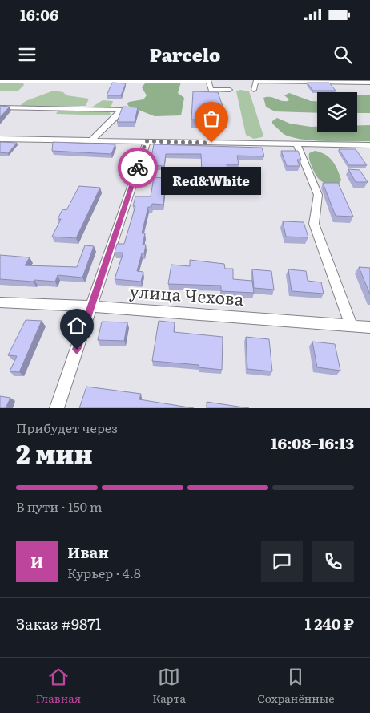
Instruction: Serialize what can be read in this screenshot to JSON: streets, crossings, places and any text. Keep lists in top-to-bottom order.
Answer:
{
  "streets": {
    "street": ["улица Чехова"]
  },
  "places": ["Red&White"],
  "page": {
    "status": "16:06",
    "header": "Parcelo",
    "bubble": "Red&White",
    "heading": ["2 мин", "Прибудет через", "16:08–16:13"],
    "panel": [
      "Иван",
      "Курьер · 4.8",
      "Заказ #9871",
      "1 240 ₽"
    ],
    "bar": "В пути · 150 m",
    "round": "И",
    "tabs": ["Главная", "Карта", "Сохранённые"]
  }
}
